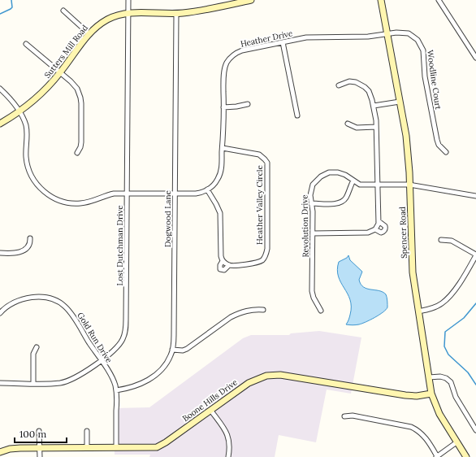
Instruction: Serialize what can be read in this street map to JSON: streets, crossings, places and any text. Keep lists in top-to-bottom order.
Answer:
{
  "streets": {
    "street": [
      "Heather Drive",
      "Sutters Mill Road",
      "Woodline Court",
      "Heather Valley Circle",
      "Dogwood Lane",
      "Revolution Drive",
      "Spencer Road",
      "Lost Dutchman Drive",
      "Gold Run Drive",
      "Boone Hills Drive"
    ]
  },
  "crossings": [
    ["Heather Drive", "Woodline Court"],
    ["Heather Drive", "Heather Valley Circle"],
    ["Heather Drive", "Spencer Road"],
    ["Sutters Mill Road", "Dogwood Lane"],
    ["Sutters Mill Road", "Lost Dutchman Drive"],
    ["Woodline Court", "Spencer Road"],
    ["Dogwood Lane", "Gold Run Drive"],
    ["Revolution Drive", "Spencer Road"],
    ["Spencer Road", "Boone Hills Drive"],
    ["Lost Dutchman Drive", "Gold Run Drive"],
    ["Gold Run Drive", "Boone Hills Drive"]
  ],
  "scale_bar": "100 m"
}
